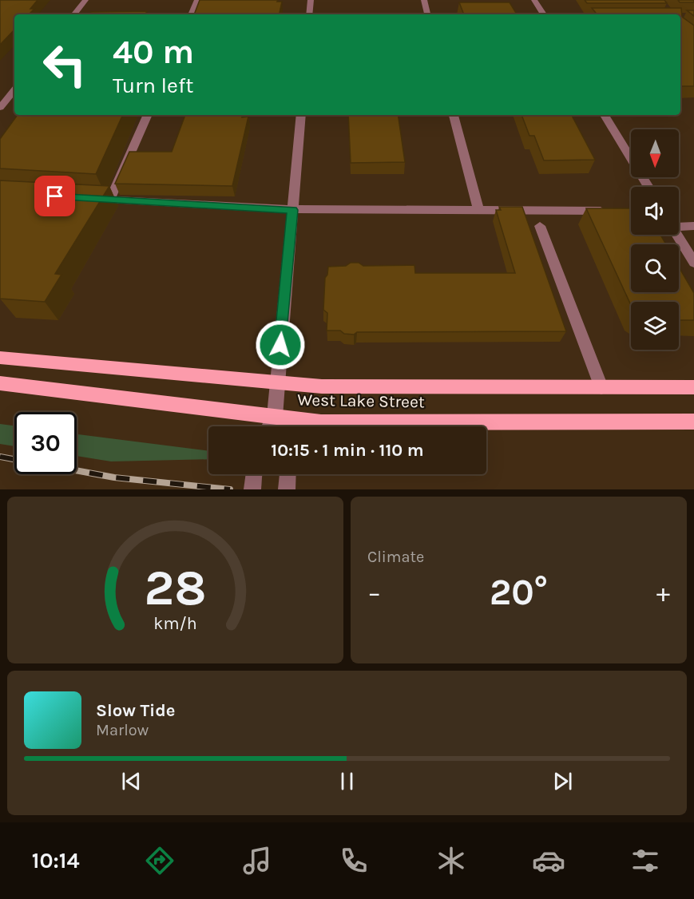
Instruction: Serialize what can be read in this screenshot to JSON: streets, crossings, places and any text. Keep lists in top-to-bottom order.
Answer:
{
  "streets": {
    "main road": ["West Lake Street"]
  },
  "north": "bottom",
  "page": {
    "turn": ["40 m", "Turn left"],
    "limit": "30",
    "trip": "10:15 · 1 min · 110 m",
    "tile": "Climate",
    "heat": ["−", "20°", "+"],
    "song": ["Slow Tide", "Marlow"],
    "tabs": "10:14",
    "gauge": ["28", "km/h"]
  }
}
